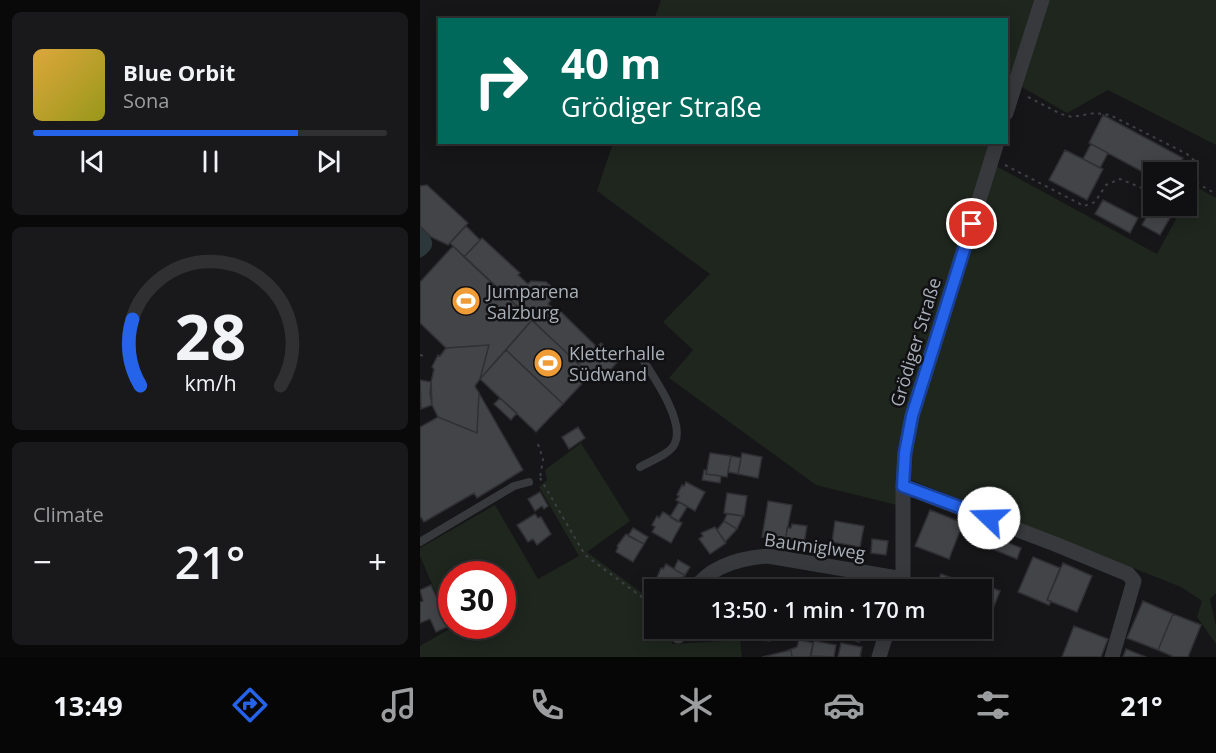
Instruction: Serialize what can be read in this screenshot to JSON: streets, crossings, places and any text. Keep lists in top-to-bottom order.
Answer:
{
  "streets": {
    "street": ["Grödiger Straße", "Baumiglweg"]
  },
  "places": {
    "sports": ["Jumparena Salzburg", "Kletterhalle Südwand"]
  },
  "page": {
    "turn": ["40 m", "Grödiger Straße"],
    "song": ["Blue Orbit", "Sona"],
    "tile": "Climate",
    "heat": ["−", "21°", "+"],
    "limit": "30",
    "trip": "13:50 · 1 min · 170 m",
    "tabs": ["13:49", "21°"],
    "gauge": ["28", "km/h"]
  }
}
